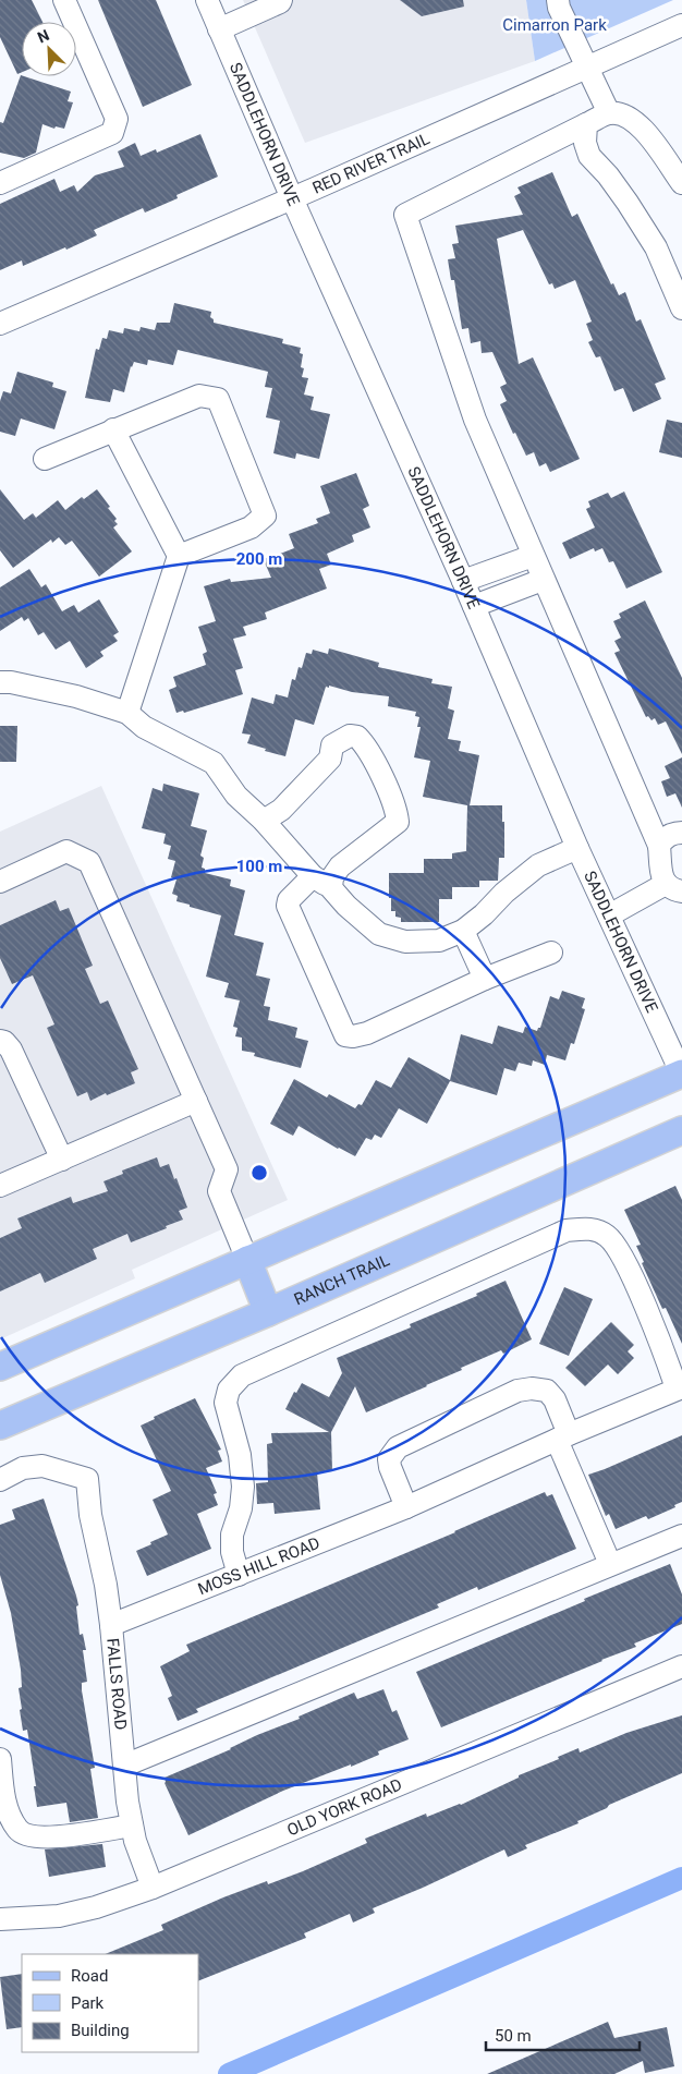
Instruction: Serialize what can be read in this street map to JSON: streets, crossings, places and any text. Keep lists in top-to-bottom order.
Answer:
{
  "streets": {
    "main road": ["RANCH TRAIL"],
    "street": [
      "SADDLEHORN DRIVE",
      "RED RIVER TRAIL",
      "MOSS HILL ROAD",
      "FALLS ROAD",
      "OLD YORK ROAD"
    ]
  },
  "crossings": [
    ["SADDLEHORN DRIVE", "RED RIVER TRAIL"],
    ["MOSS HILL ROAD", "FALLS ROAD"],
    ["FALLS ROAD", "OLD YORK ROAD"]
  ],
  "parks": ["Cimarron Park"],
  "legend": ["Road", "Park", "Building"],
  "scale_bar": "50 m",
  "north": "top left",
  "rings": ["200 m", "100 m"]
}
